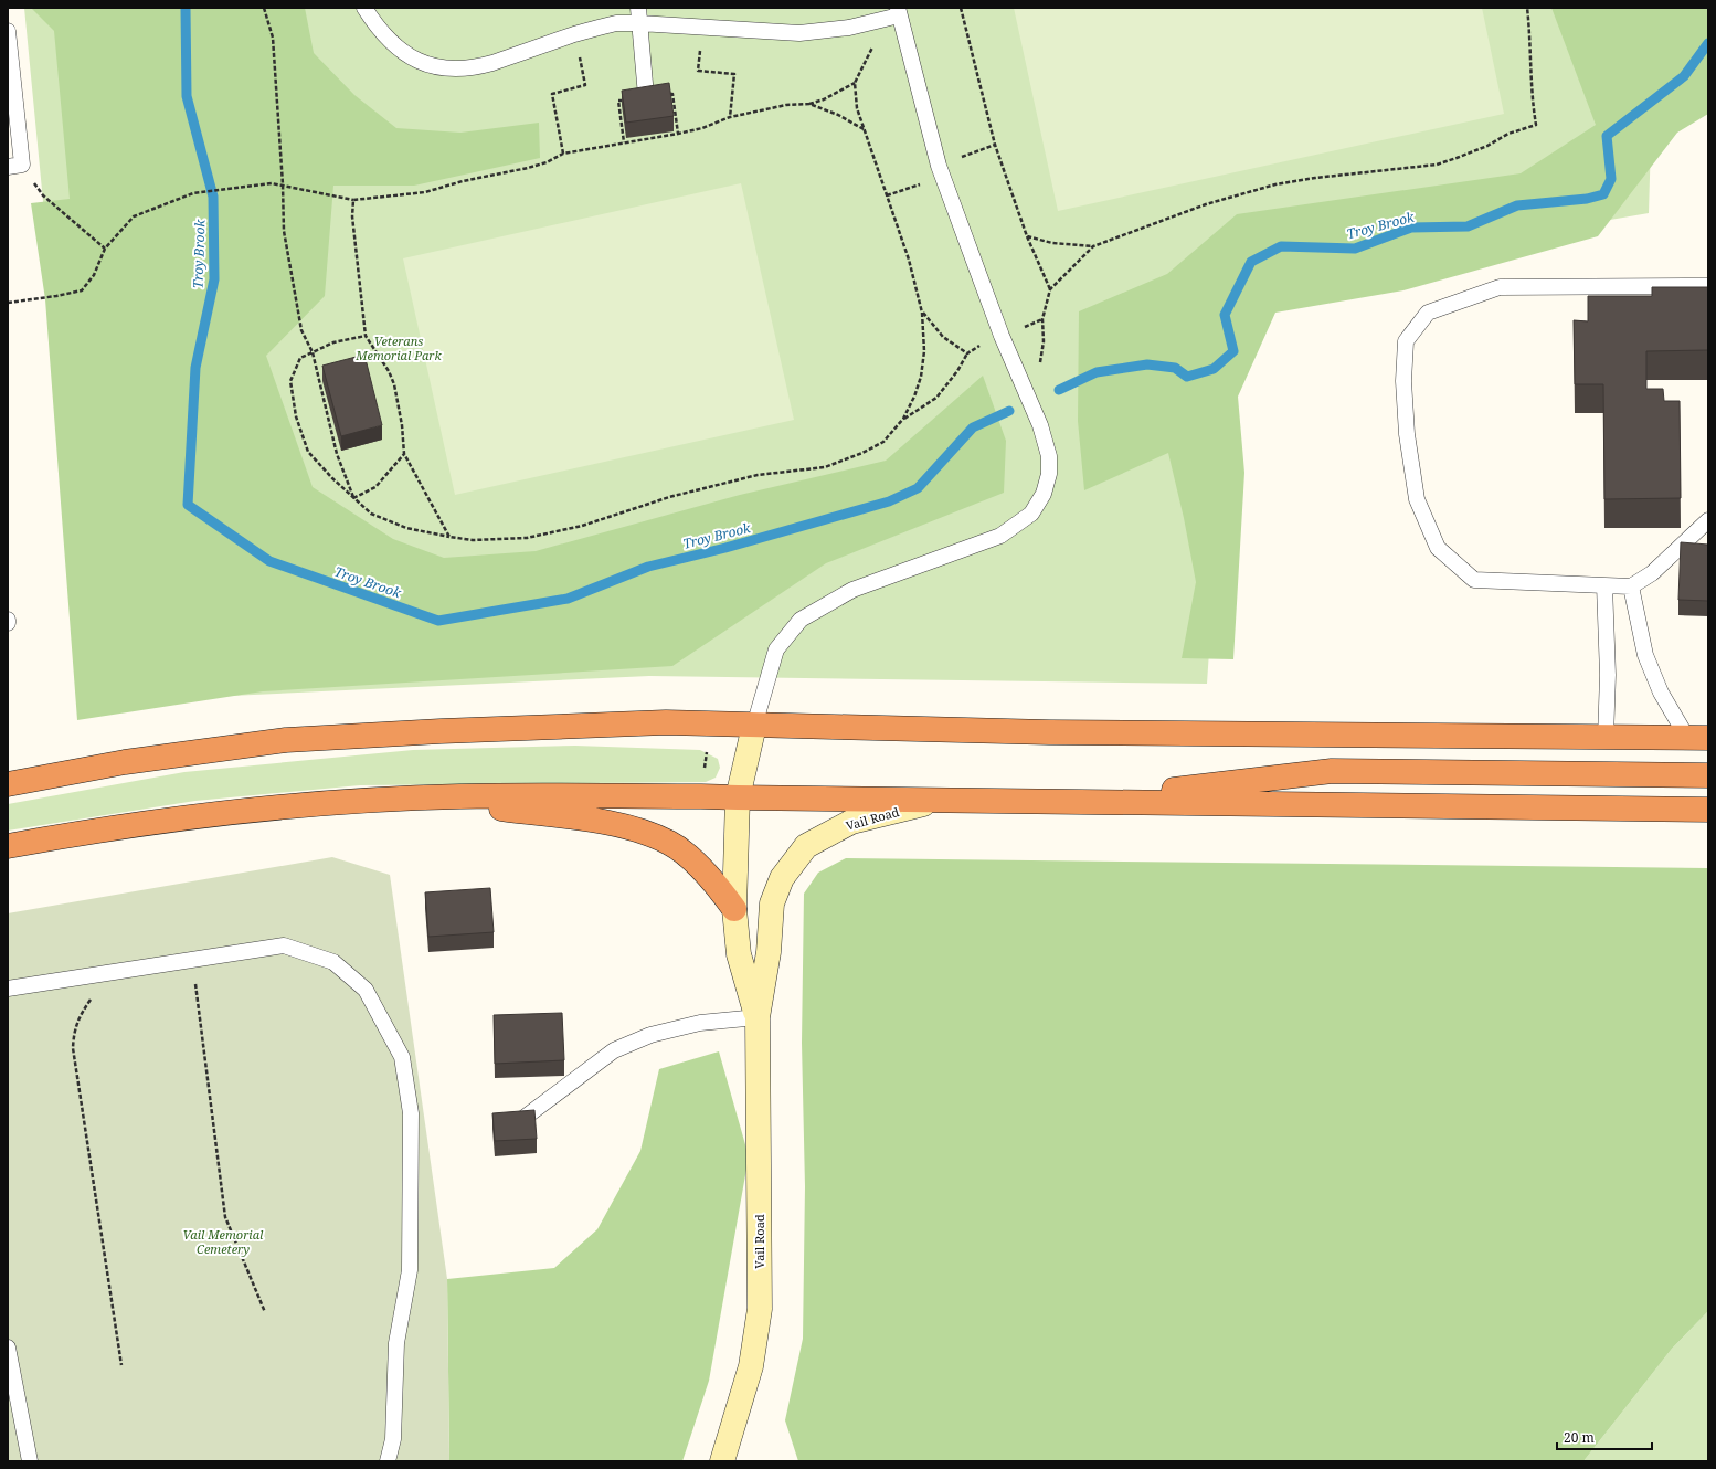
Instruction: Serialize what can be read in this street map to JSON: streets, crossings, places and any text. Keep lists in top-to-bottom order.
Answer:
{
  "streets": {
    "street": ["Vail Road"]
  },
  "water": ["Troy Brook"],
  "parks": ["Veterans Memorial Park", "Vail Memorial Cemetery"],
  "scale_bar": "20 m"
}
